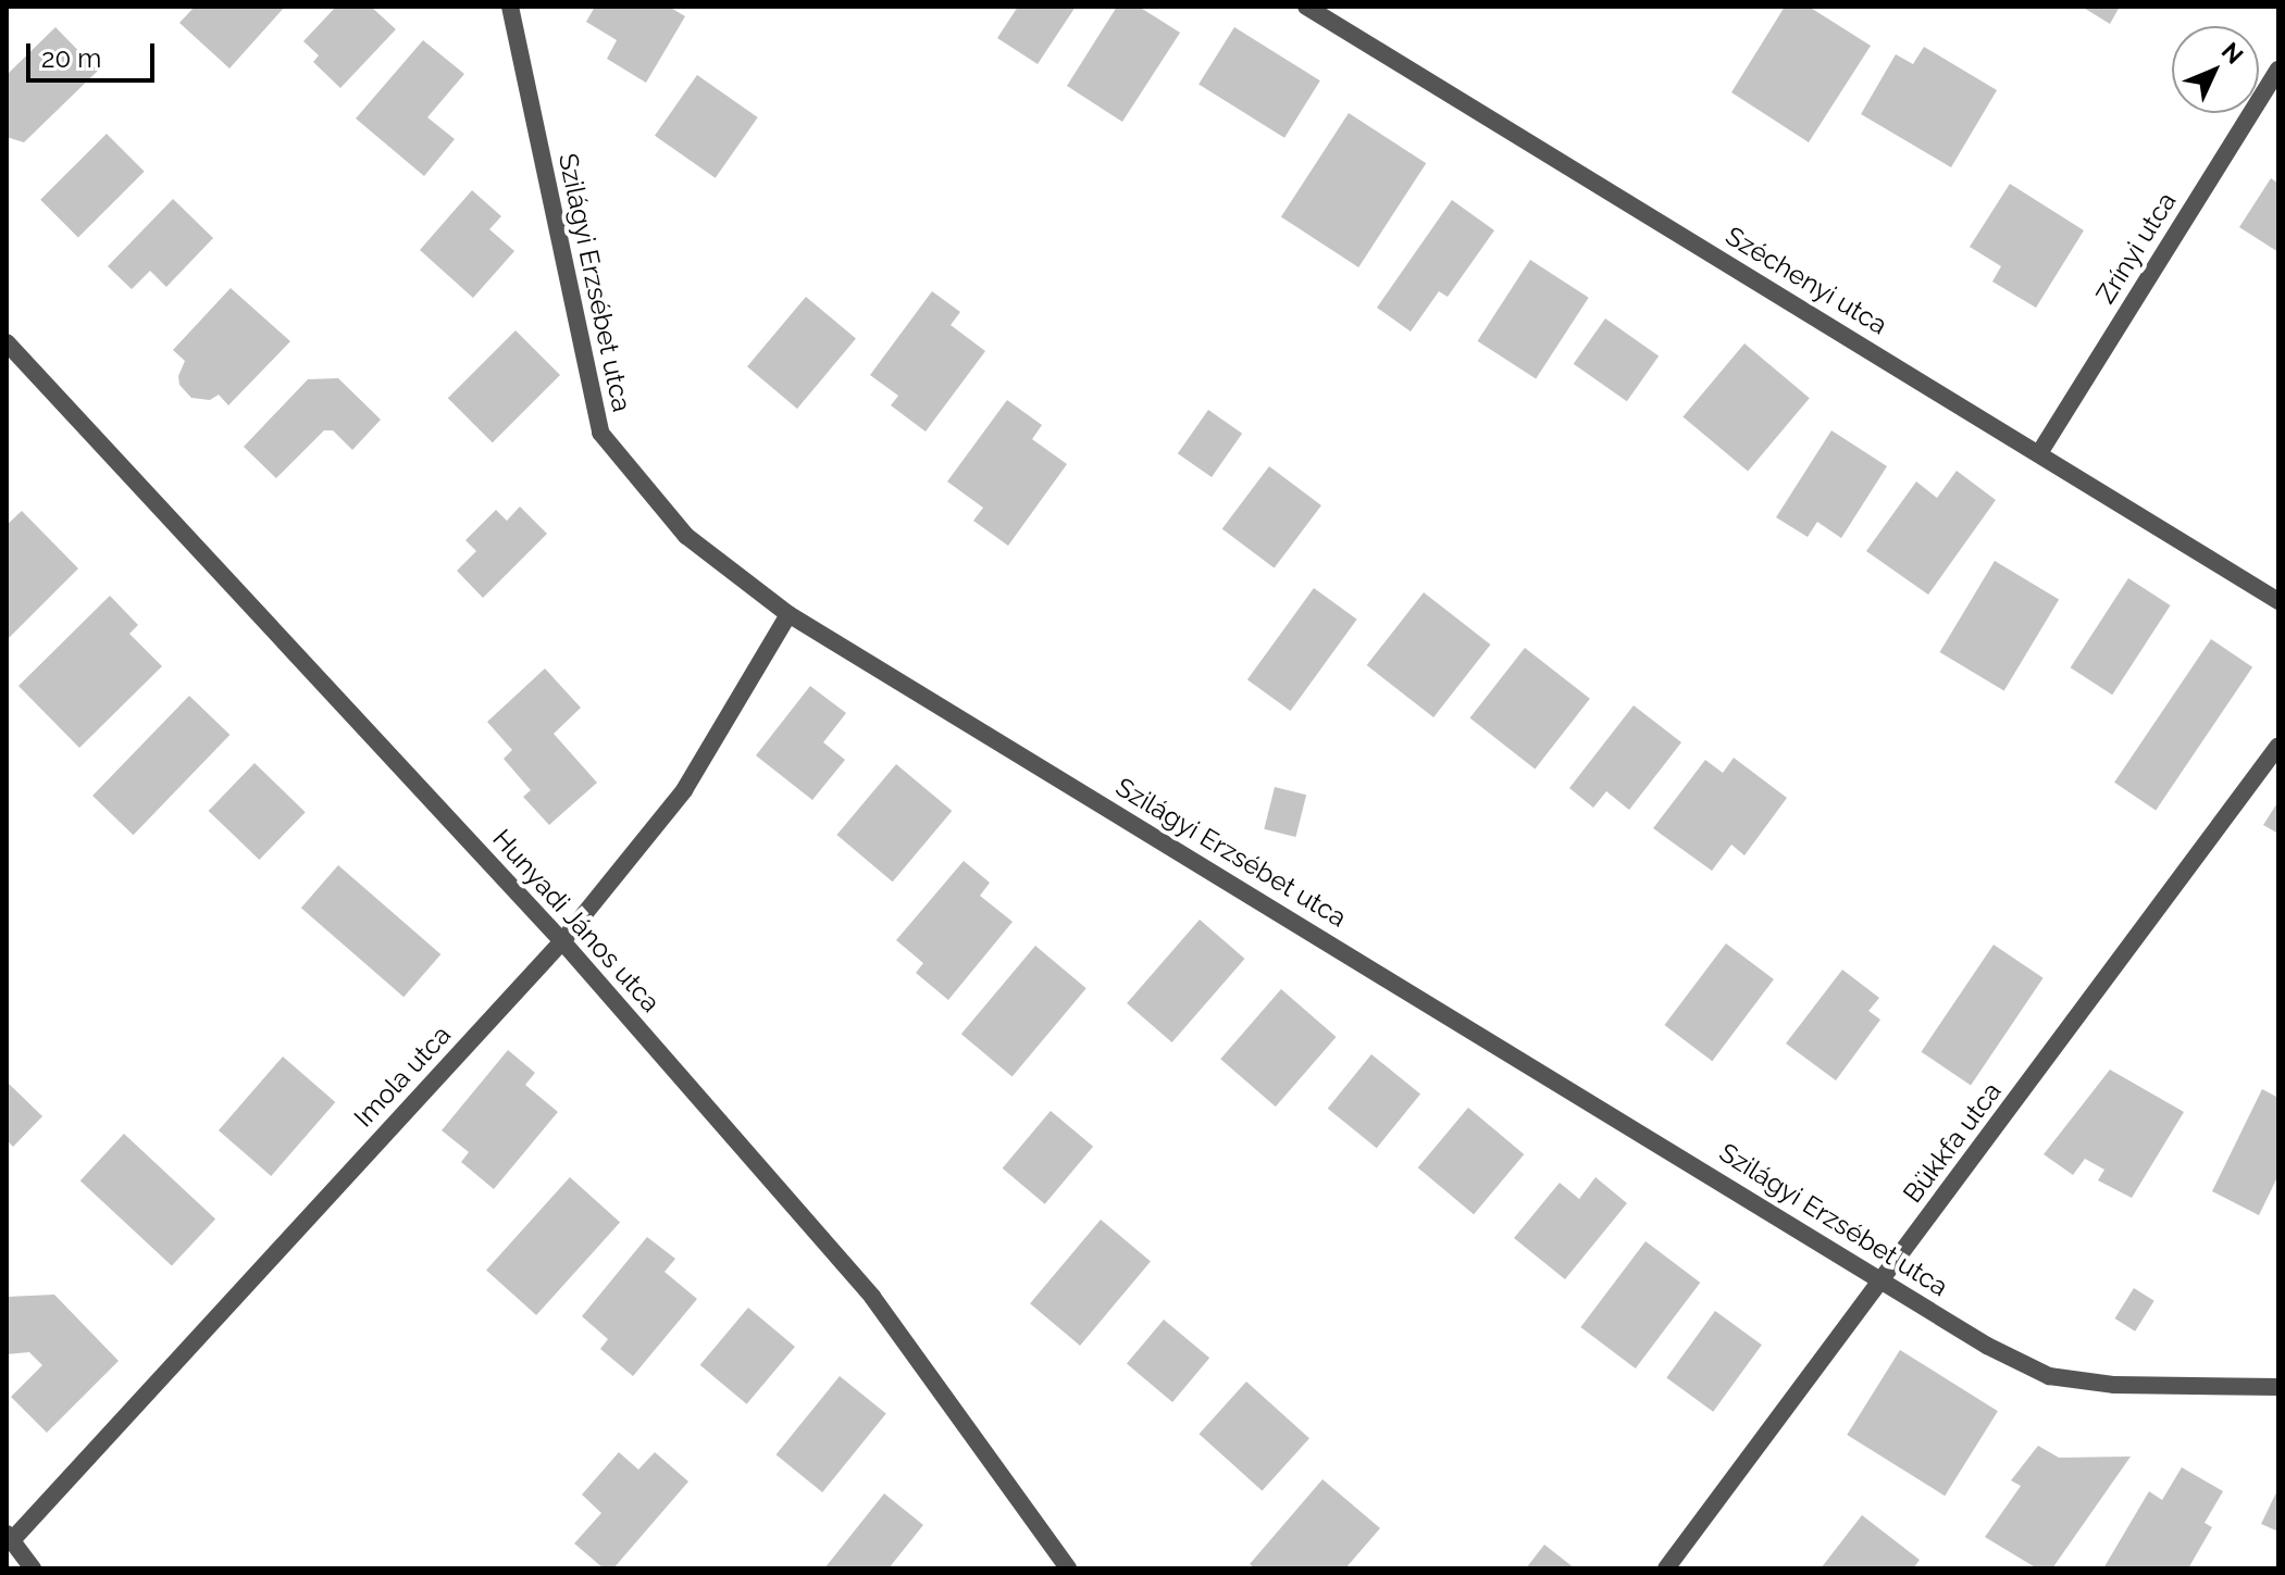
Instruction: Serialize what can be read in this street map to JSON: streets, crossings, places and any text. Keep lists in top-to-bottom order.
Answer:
{
  "streets": {
    "street": [
      "Zrínyi utca",
      "Széchenyi utca",
      "Szilágyi Erzsébet utca",
      "Hunyadi János utca",
      "Imola utca",
      "Bükkfa utca"
    ]
  },
  "crossings": [
    ["Zrínyi utca", "Széchenyi utca"],
    ["Szilágyi Erzsébet utca", "Imola utca"],
    ["Szilágyi Erzsébet utca", "Bükkfa utca"],
    ["Hunyadi János utca", "Imola utca"]
  ],
  "scale_bar": "20 m",
  "north": "top right"
}
